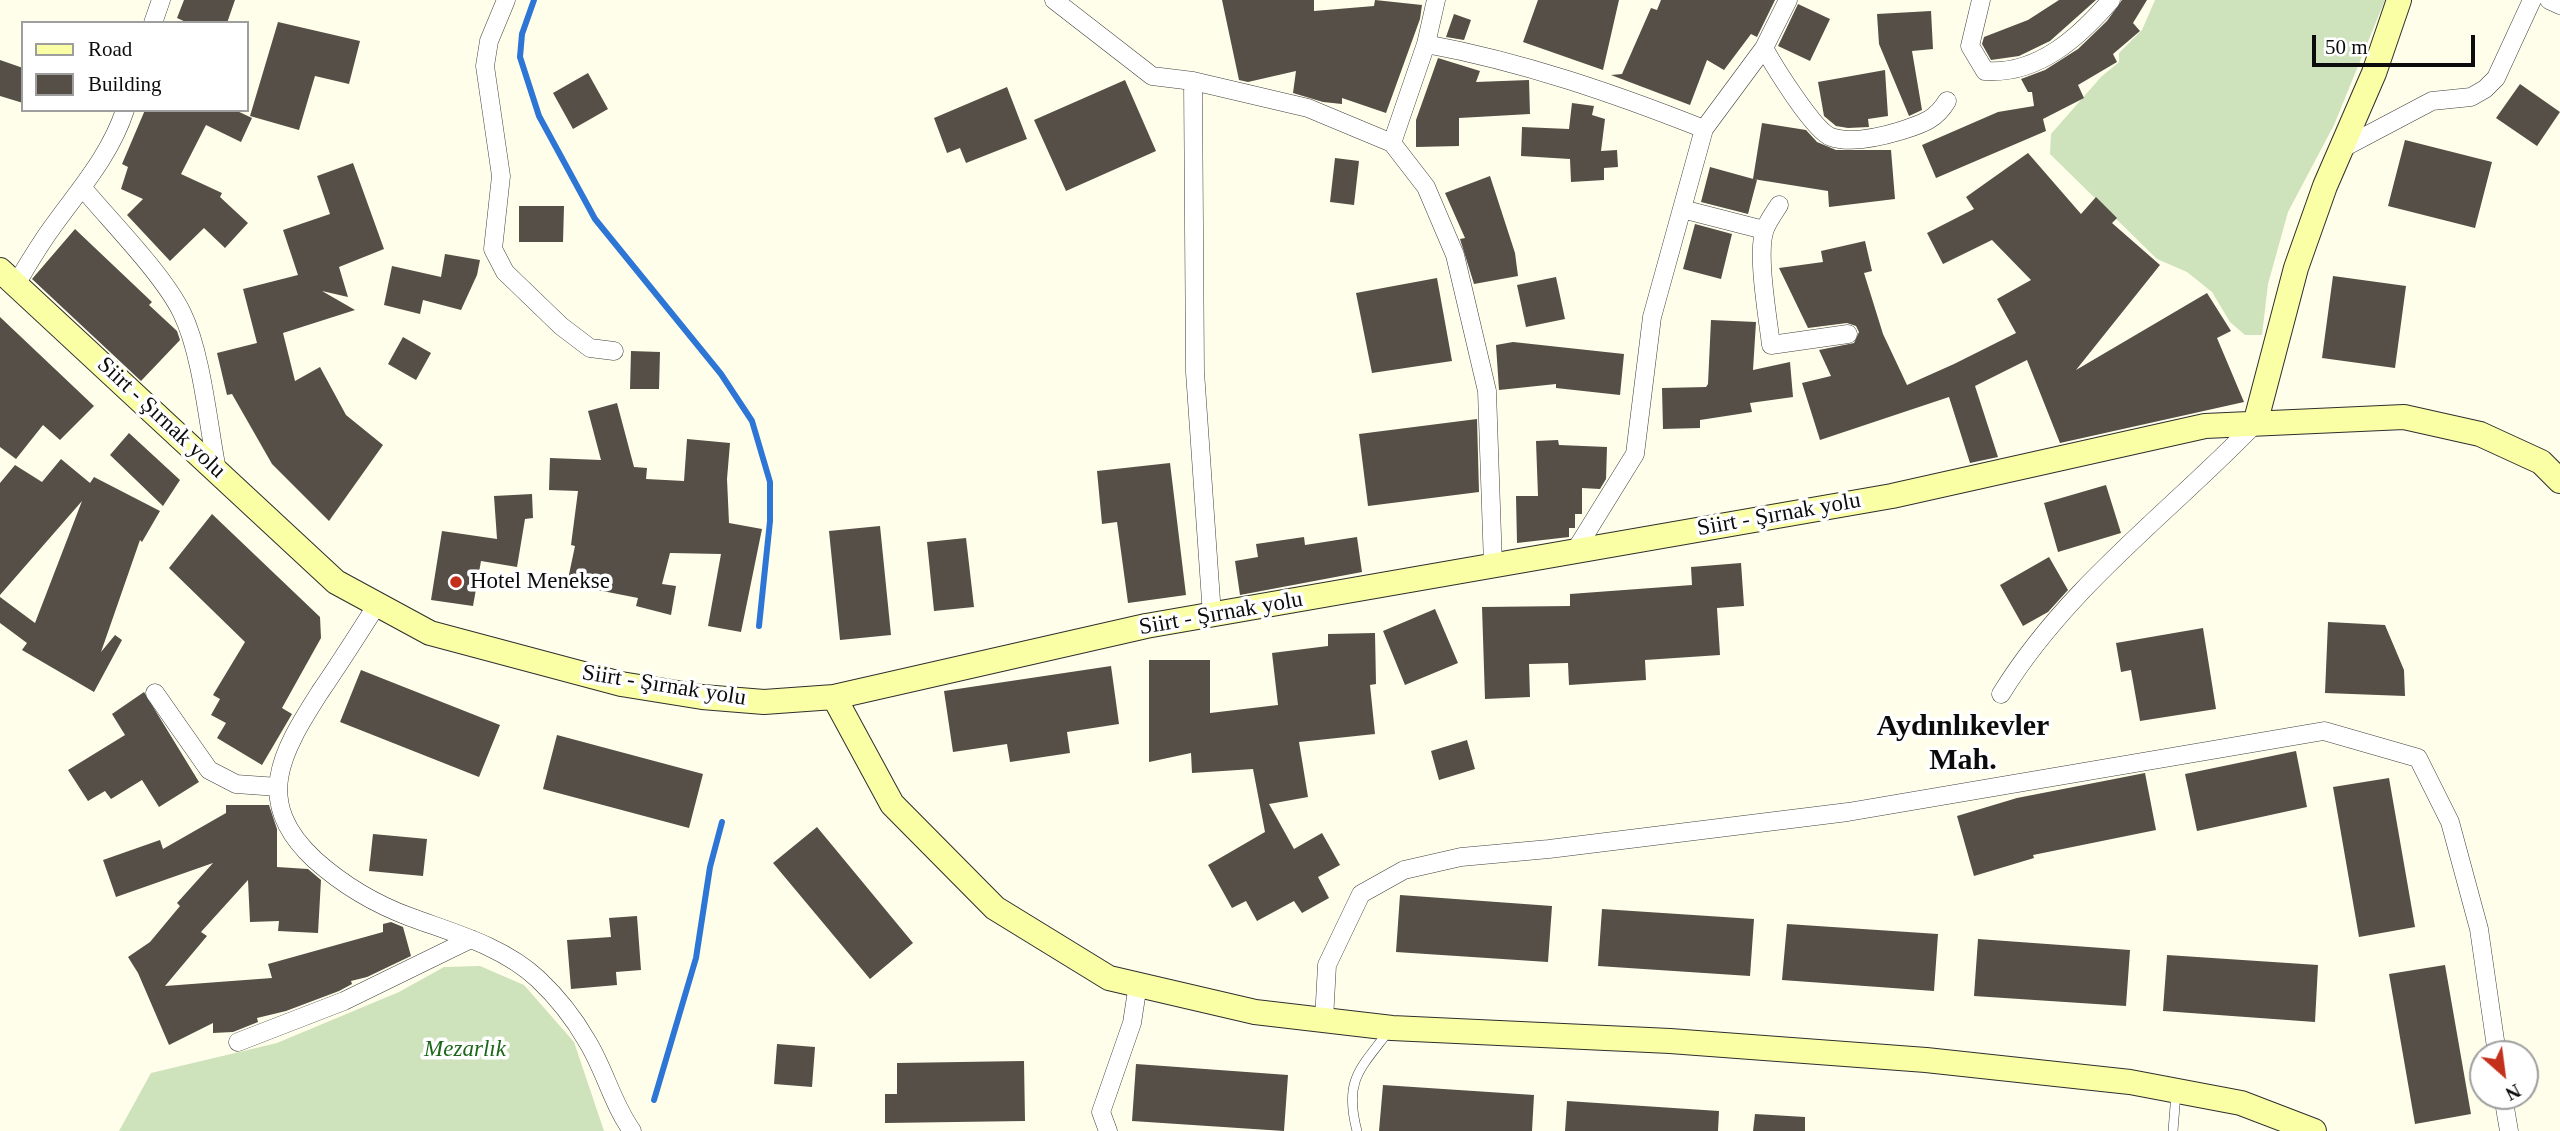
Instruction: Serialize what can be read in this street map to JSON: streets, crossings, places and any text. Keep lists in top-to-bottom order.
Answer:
{
  "streets": {
    "street": ["Siirt - Şırnak yolu"]
  },
  "districts": ["Aydınlıkevler Mah."],
  "parks": ["Mezarlık"],
  "places": ["Hotel Menekse"],
  "legend": ["Road", "Building"],
  "scale_bar": "50 m",
  "north": "bottom right"
}
